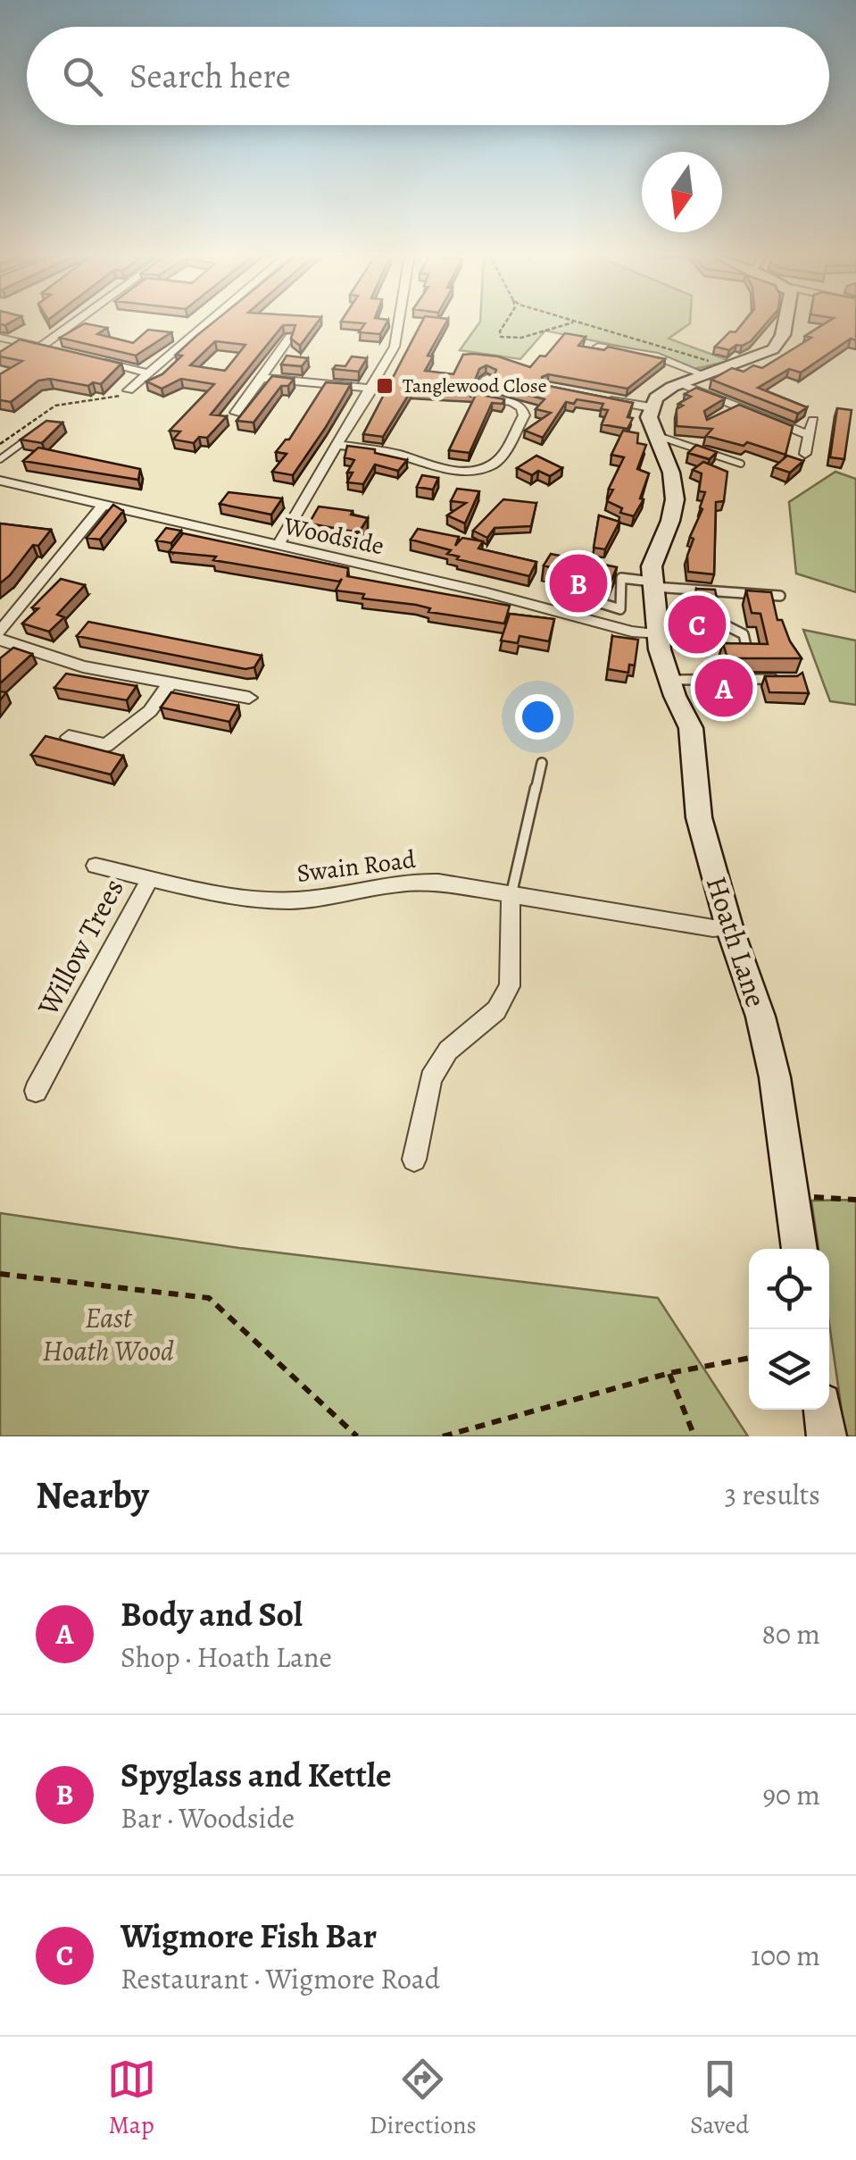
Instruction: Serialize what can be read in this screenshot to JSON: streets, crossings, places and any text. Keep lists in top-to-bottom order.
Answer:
{
  "streets": {
    "street": [
      "Woodside",
      "Swain Road",
      "Hoath Lane",
      "Willow Trees"
    ]
  },
  "crossings": [
    ["Woodside", "Hoath Lane"],
    ["Swain Road", "Hoath Lane"],
    ["Swain Road", "Willow Trees"]
  ],
  "parks": ["East Hoath Wood"],
  "places": {
    "transit": ["Tanglewood Close"]
  },
  "north": "bottom",
  "page": {
    "search": "Search here",
    "pins": ["B", "C", "A"],
    "heading": ["Nearby", "3 results"],
    "list": [
      {
        "mark": "A",
        "name": "Body and Sol",
        "note": "Shop · Hoath Lane",
        "value": "80 m"
      },
      {
        "mark": "B",
        "name": "Spyglass and Kettle",
        "note": "Bar · Woodside",
        "value": "90 m"
      },
      {
        "mark": "C",
        "name": "Wigmore Fish Bar",
        "note": "Restaurant · Wigmore Road",
        "value": "100 m"
      }
    ],
    "nav": ["Map", "Directions", "Saved"]
  }
}
